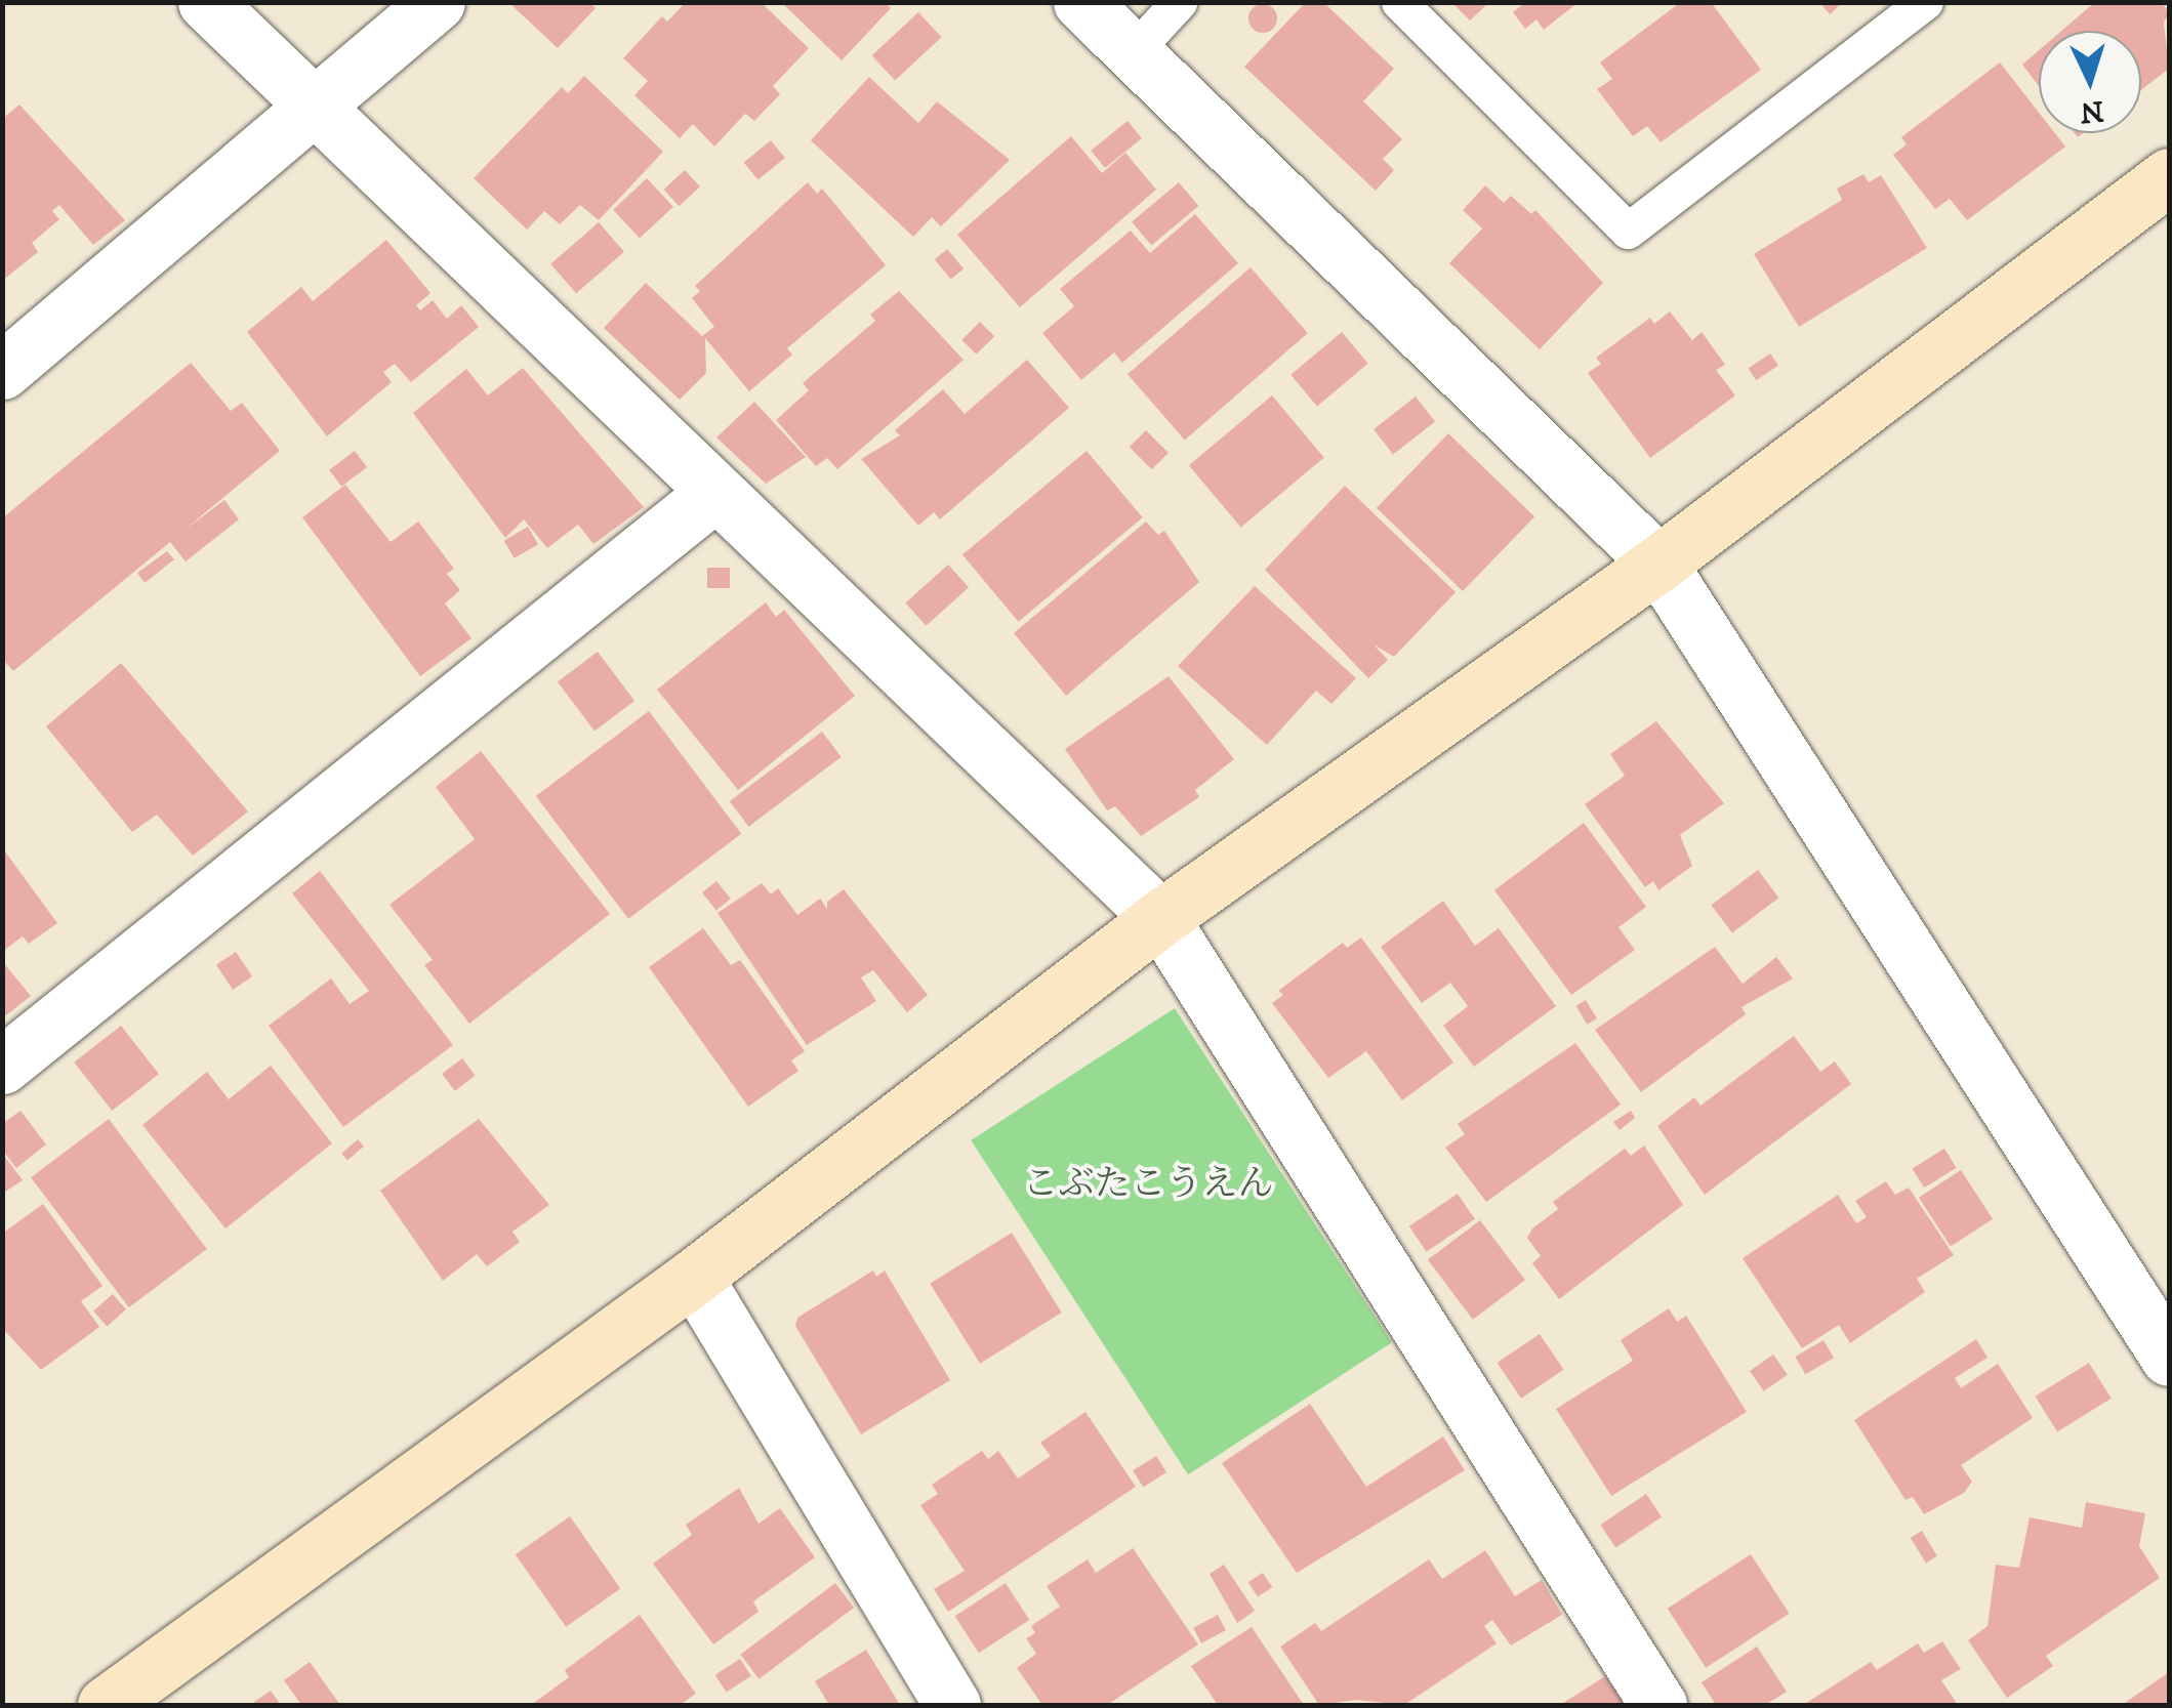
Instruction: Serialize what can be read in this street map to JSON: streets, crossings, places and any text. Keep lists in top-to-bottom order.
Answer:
{
  "parks": ["こぶたこうえん"],
  "north": "bottom"
}
